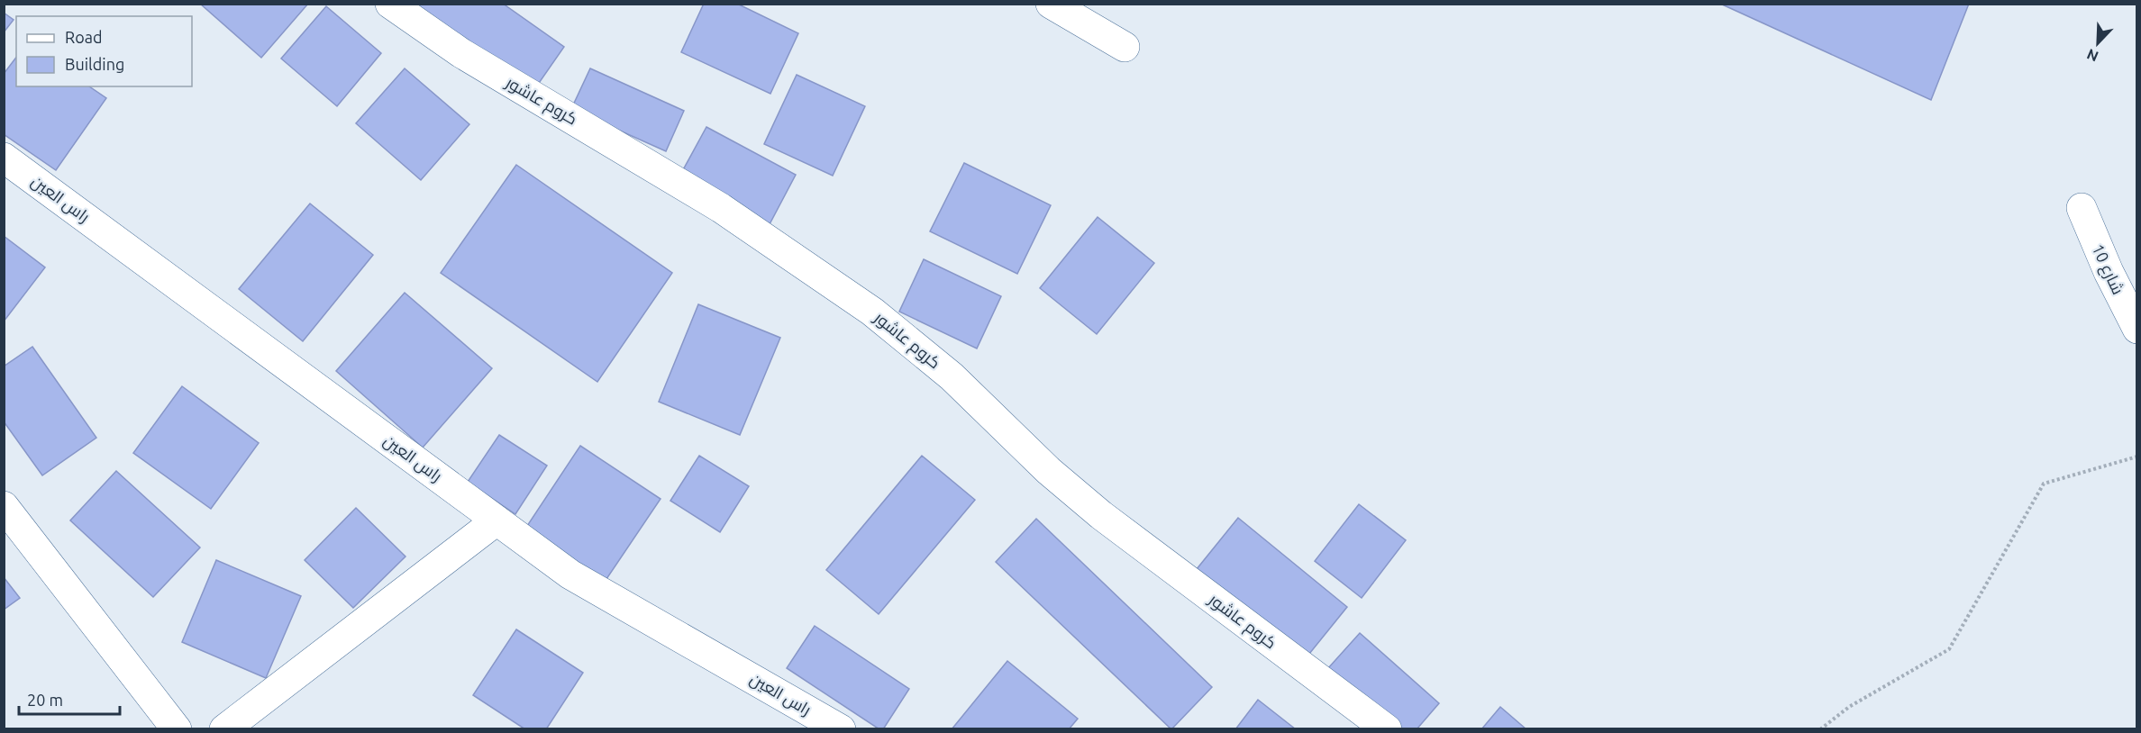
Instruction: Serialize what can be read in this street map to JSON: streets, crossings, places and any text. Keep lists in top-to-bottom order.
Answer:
{
  "streets": {
    "street": ["كروم عاشور", "راس العين", "شارع 10"]
  },
  "legend": ["Road", "Building"],
  "scale_bar": "20 m",
  "north": "bottom left"
}
